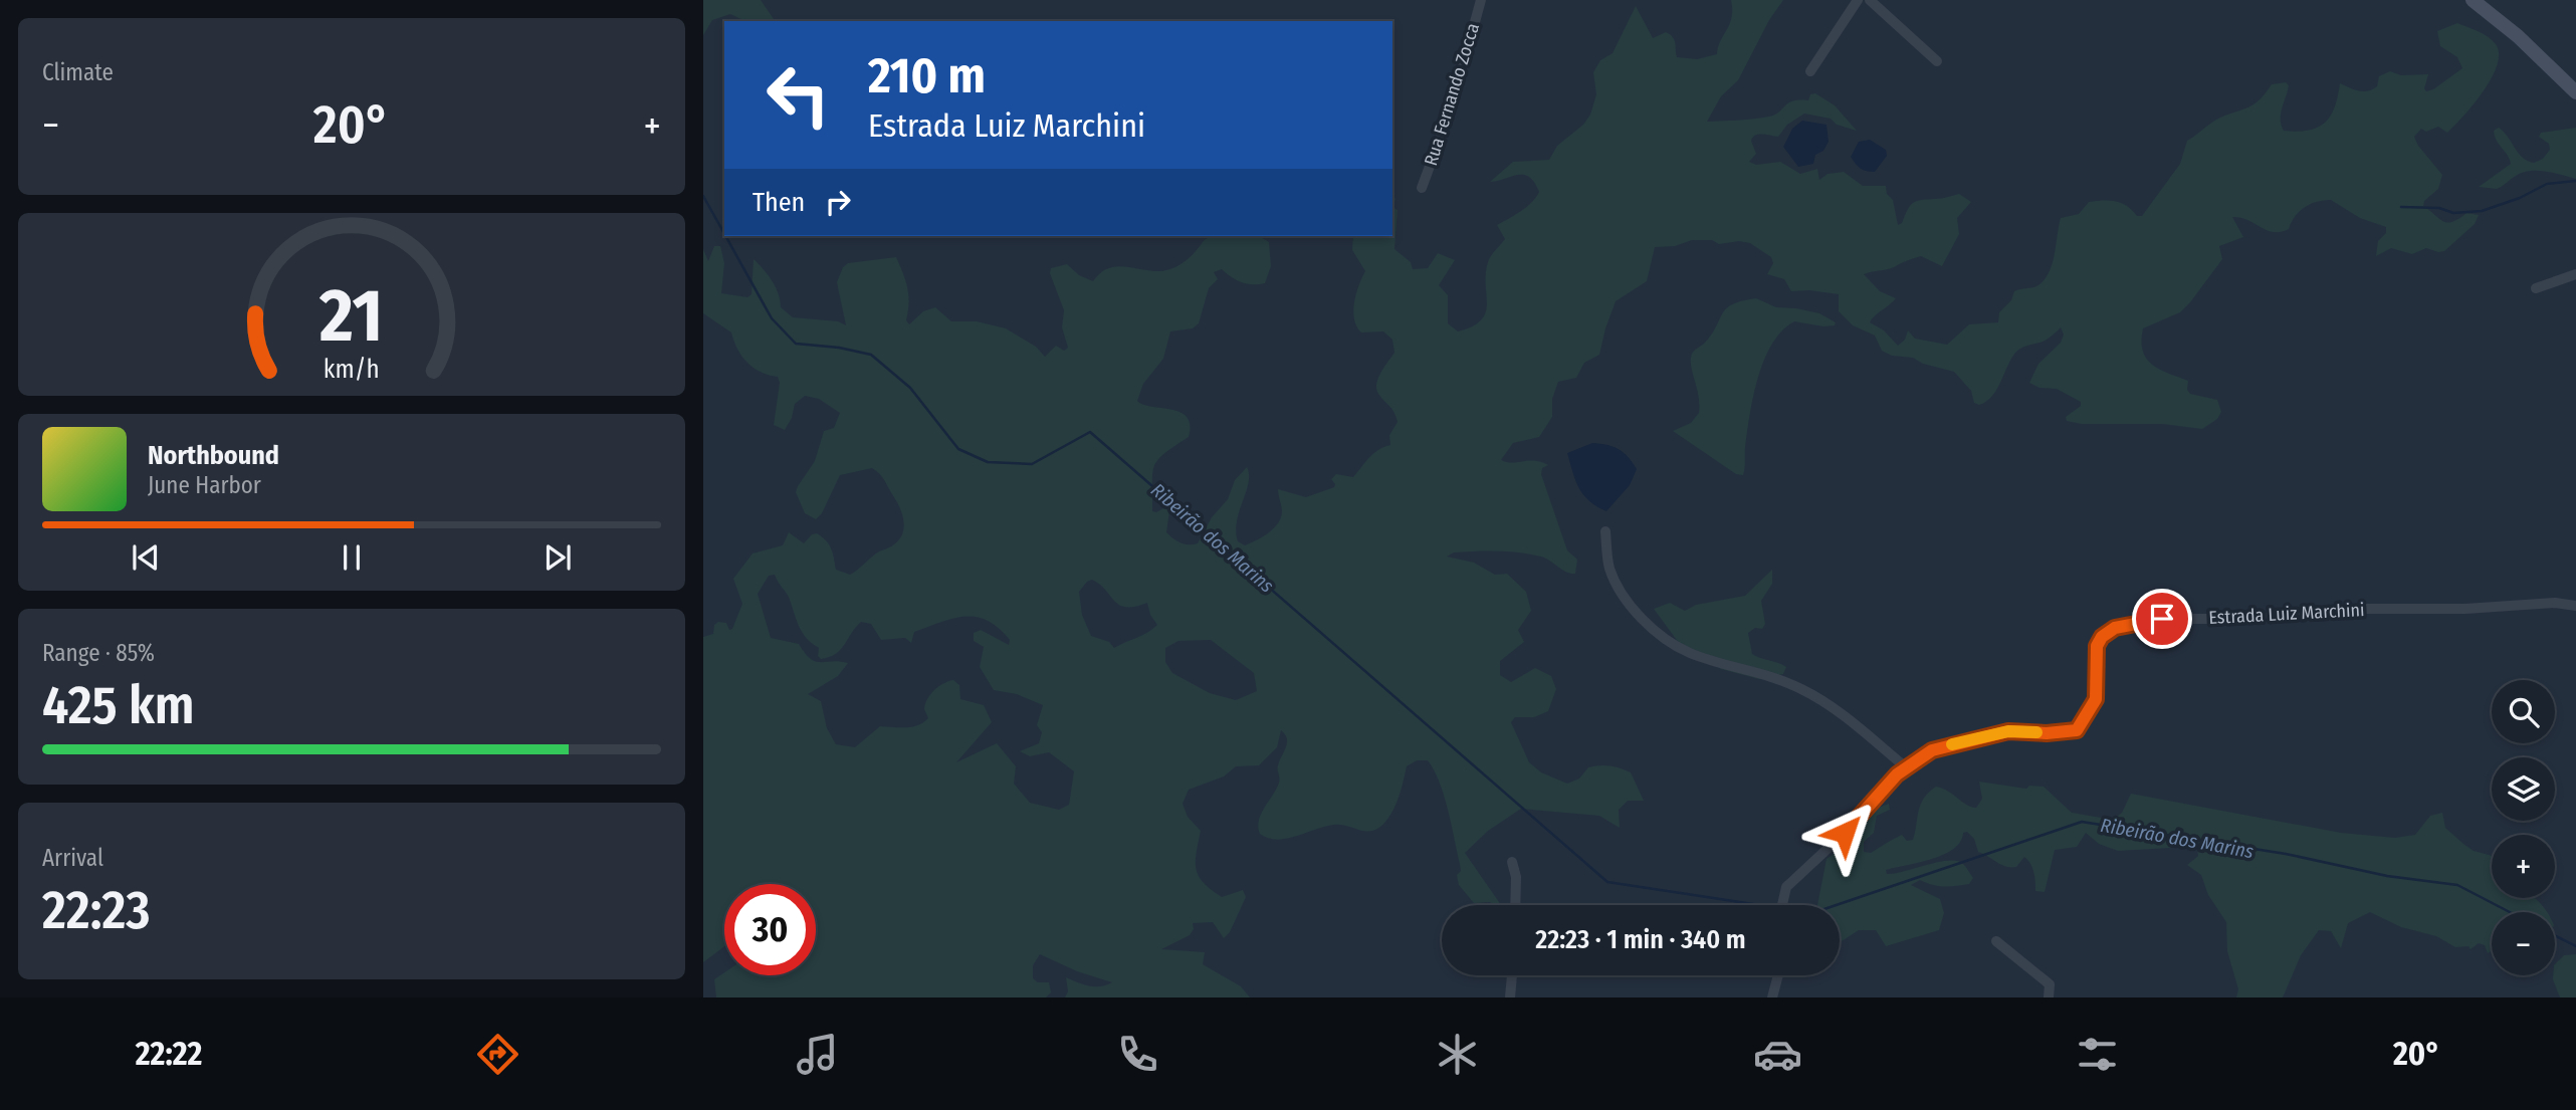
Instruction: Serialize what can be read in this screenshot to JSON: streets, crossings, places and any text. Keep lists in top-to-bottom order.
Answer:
{
  "streets": {
    "street": ["Rua Fernando Zocca", "Estrada Luiz Marchini"]
  },
  "water": ["Ribeirão dos Marins"],
  "page": {
    "tile": [
      "Climate",
      ["Range · 85%", "425 km"],
      ["Arrival", "22:23"]
    ],
    "turn": ["210 m", "Estrada Luiz Marchini"],
    "heat": ["−", "20°", "+"],
    "then": "Then",
    "song": ["Northbound", "June Harbor"],
    "map_buttons": ["+", "−"],
    "limit": "30",
    "trip": "22:23 · 1 min · 340 m",
    "tabs": ["22:22", "20°"],
    "gauge": ["21", "km/h"]
  }
}
